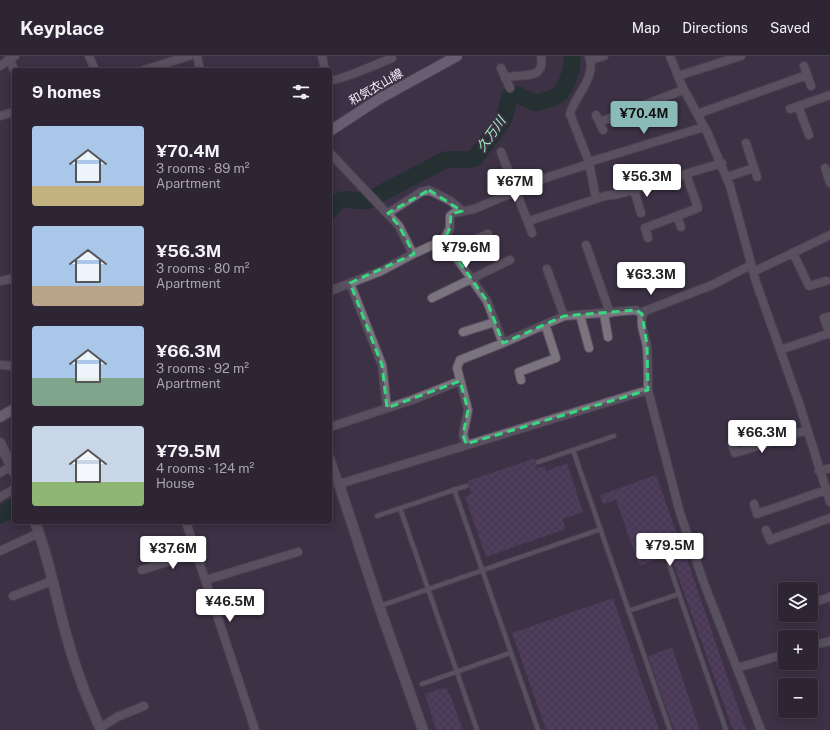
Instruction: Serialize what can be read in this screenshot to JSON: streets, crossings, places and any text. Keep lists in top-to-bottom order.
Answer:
{
  "streets": {
    "main road": ["和気衣山線"]
  },
  "water": ["久万川"],
  "page": {
    "header": "Keyplace",
    "nav": ["Map", "Directions", "Saved"],
    "heading": "9 homes",
    "price": [
      "¥70.4M",
      "¥56.3M",
      "¥67M",
      "¥79.6M",
      "¥63.3M",
      "¥66.3M",
      "¥79.5M",
      "¥37.6M",
      "¥46.5M"
    ],
    "list": [
      {
        "name": "¥70.4M",
        "note": "3 rooms · 89 m² · Apartment"
      },
      {
        "name": "¥56.3M",
        "note": "3 rooms · 80 m² · Apartment"
      },
      {
        "name": "¥66.3M",
        "note": "3 rooms · 92 m² · Apartment"
      },
      {
        "name": "¥79.5M",
        "note": "4 rooms · 124 m² · House"
      }
    ],
    "map_buttons": ["+", "−"]
  }
}
